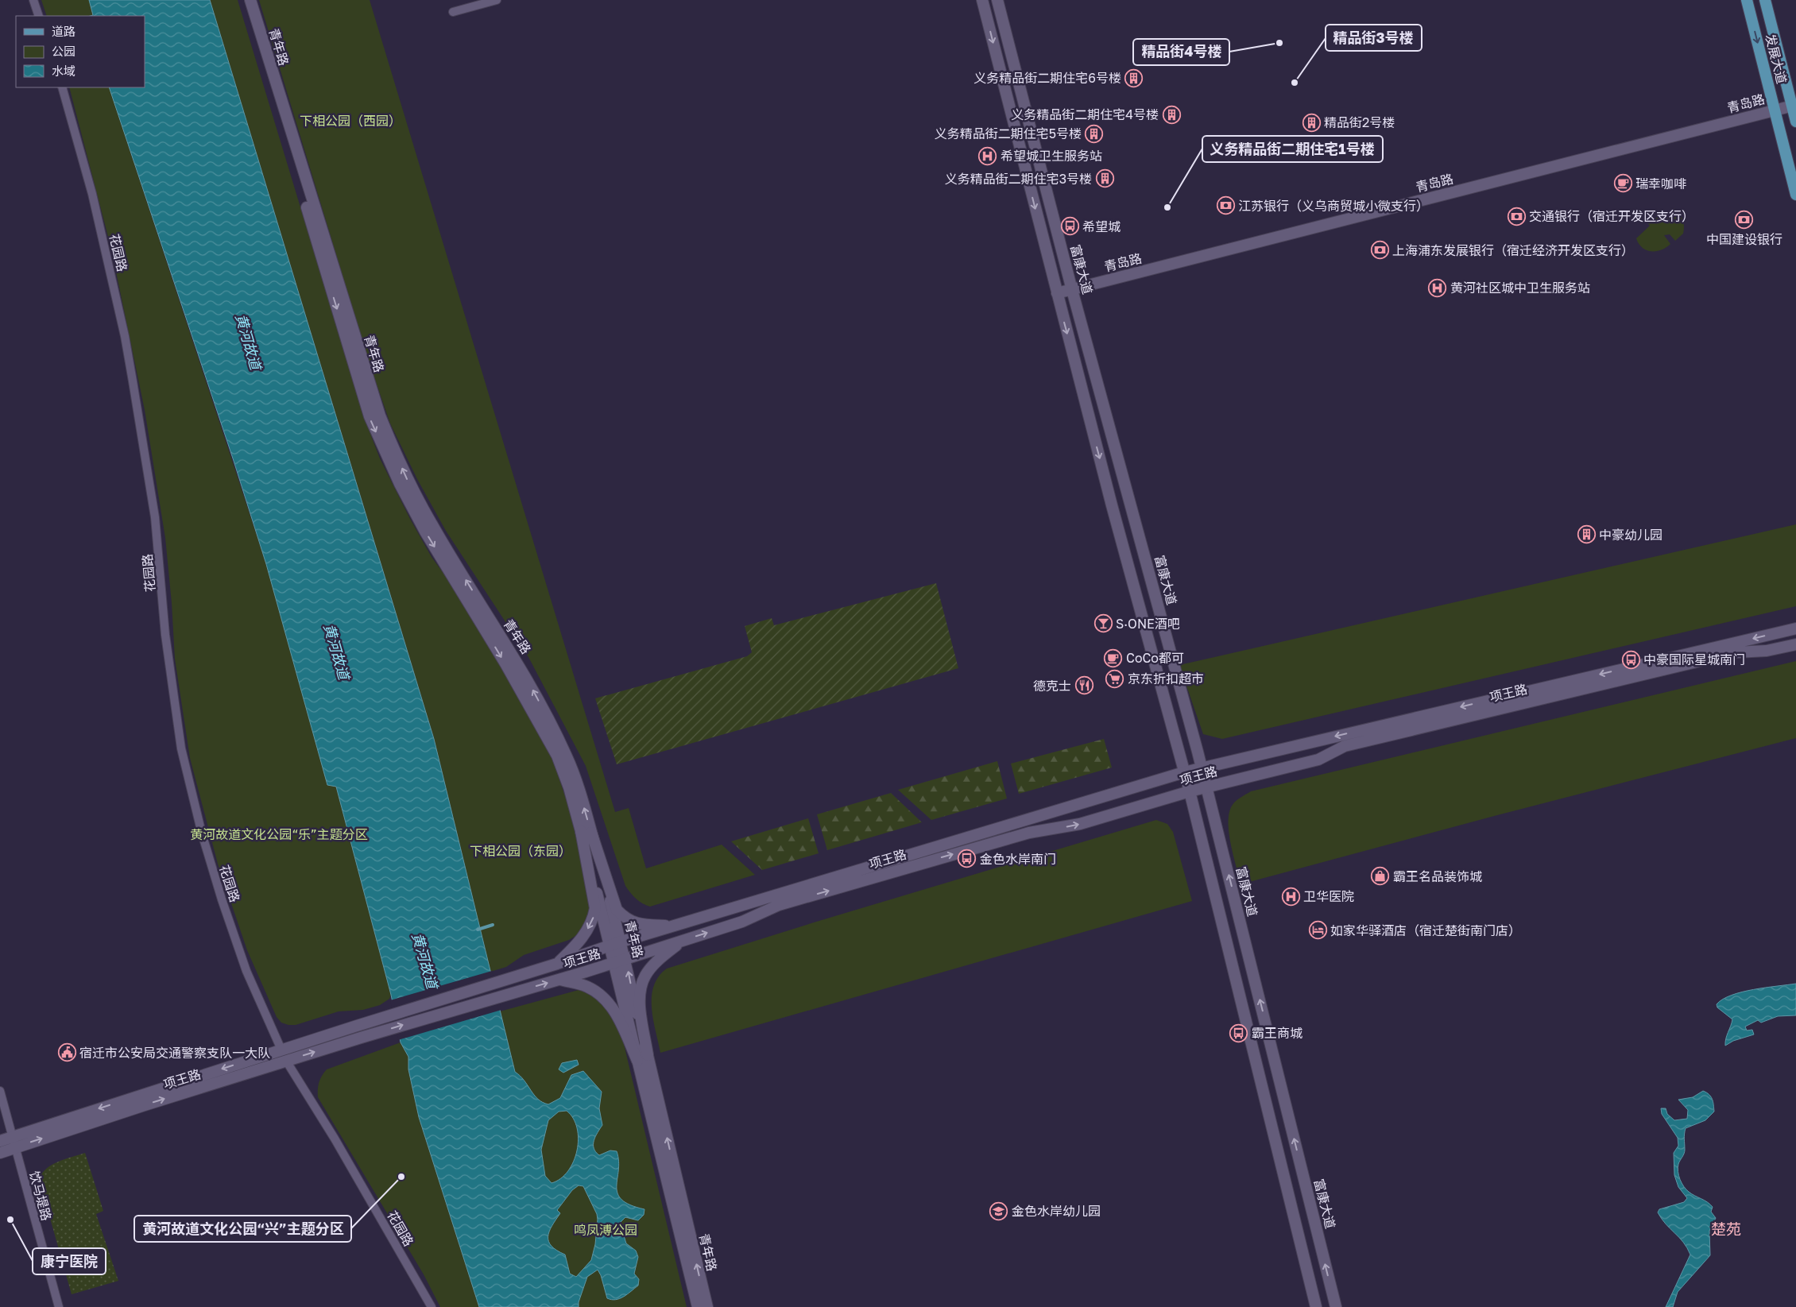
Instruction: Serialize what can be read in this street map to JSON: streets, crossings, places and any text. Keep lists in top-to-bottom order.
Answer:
{
  "streets": {
    "main road": ["发展大道"],
    "street": [
      "青年路",
      "青岛路",
      "花园路",
      "富康大道",
      "项王路",
      "饮马堤路"
    ]
  },
  "crossings": [
    ["青年路", "项王路"],
    ["发展大道", "青岛路"],
    ["青岛路", "富康大道"],
    ["花园路", "项王路"],
    ["富康大道", "项王路"],
    ["项王路", "饮马堤路"]
  ],
  "districts": ["楚苑"],
  "water": ["黄河故道"],
  "parks": [
    "下相公园（西园）",
    "黄河故道文化公园“乐”主题分区",
    "下相公园（东园）",
    "鸣凤溥公园"
  ],
  "places": {
    "other": [
      "精品街4号楼",
      "精品街3号楼",
      "义务精品街二期住宅1号楼",
      "黄河故道文化公园“兴”主题分区",
      "康宁医院"
    ],
    "building": [
      "义务精品街二期住宅6号楼",
      "义务精品街二期住宅4号楼",
      "精品街2号楼",
      "义务精品街二期住宅5号楼",
      "义务精品街二期住宅3号楼",
      "中豪幼儿园"
    ],
    "hospital": ["希望城卫生服务站", "黄河社区城中卫生服务站", "卫华医院"],
    "cafe": ["瑞幸咖啡", "CoCo都可"],
    "bank": [
      "江苏银行（义乌商贸城小微支行）",
      "交通银行（宿迁开发区支行）",
      "中国建设银行",
      "上海浦东发展银行（宿迁经济开发区支行）"
    ],
    "bus stop": [
      "希望城",
      "中豪国际星城南门",
      "金色水岸南门",
      "霸王商城"
    ],
    "bar": ["S·ONE酒吧"],
    "supermarket": ["京东折扣超市"],
    "restaurant": ["德克士"],
    "shop": ["霸王名品装饰城"],
    "hotel": ["如家华驿酒店（宿迁楚街南门店）"],
    "public building": ["宿迁市公安局交通警察支队一大队"],
    "school or university": ["金色水岸幼儿园"]
  },
  "legend": ["道路", "公园", "水域"]
}
